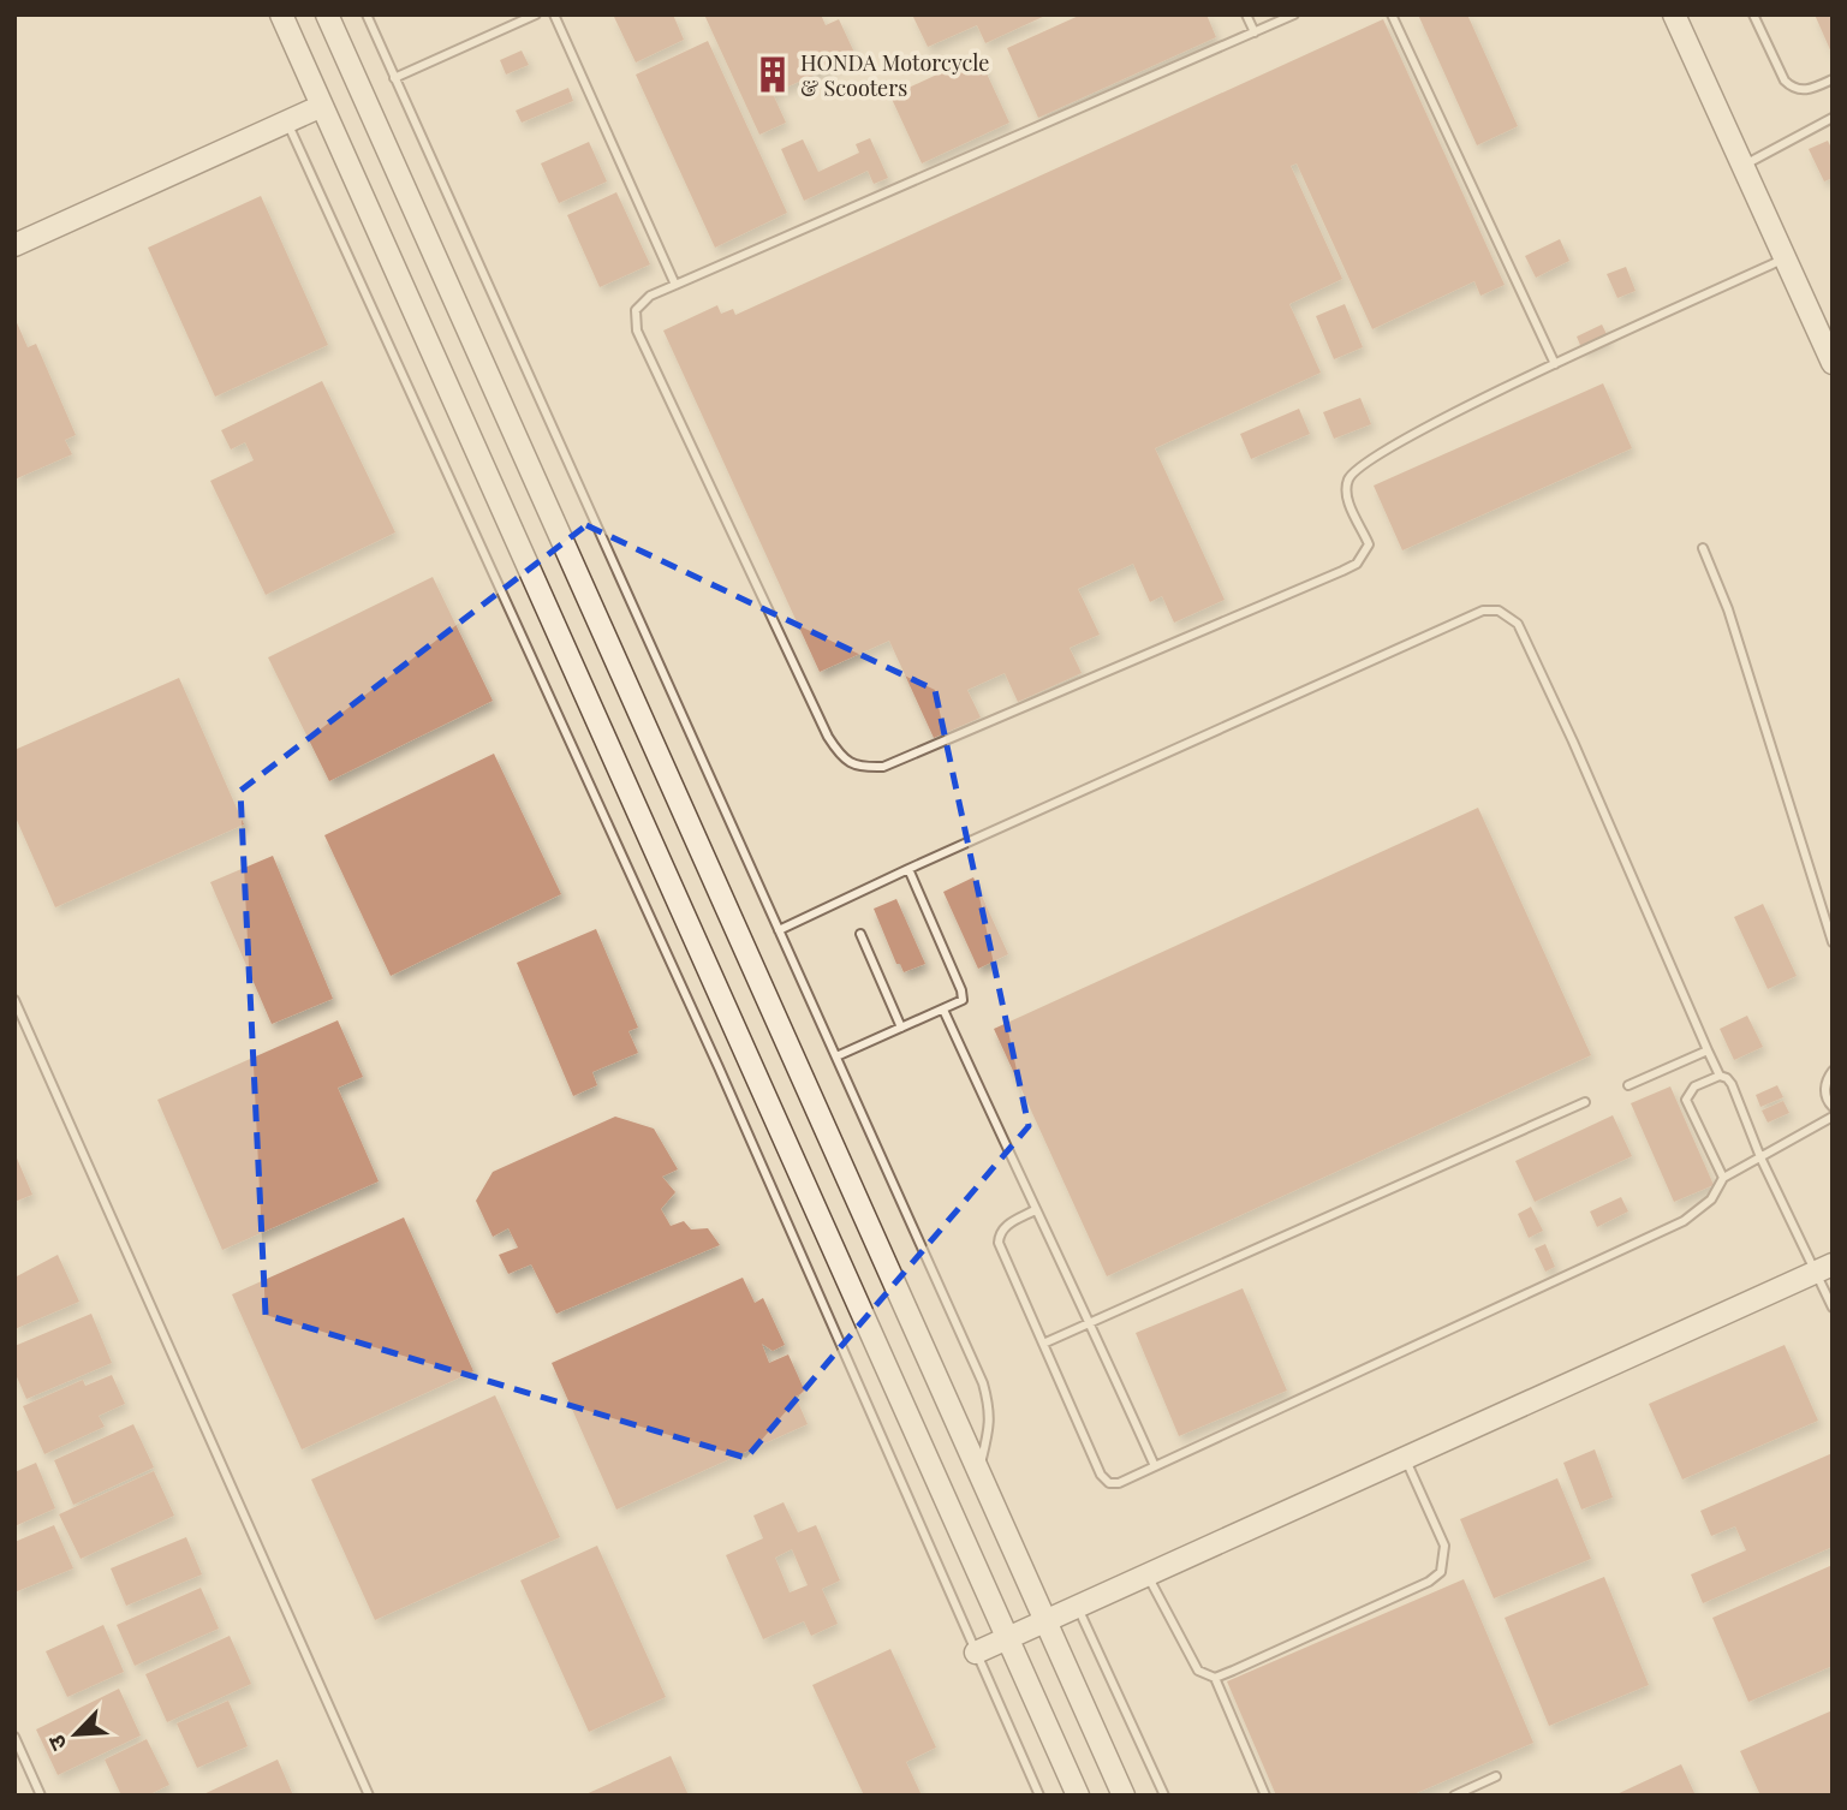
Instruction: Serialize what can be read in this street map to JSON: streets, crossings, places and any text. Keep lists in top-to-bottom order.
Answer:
{
  "places": {
    "building": ["HONDA Motorcycle & Scooters"]
  },
  "north": "bottom left"
}
